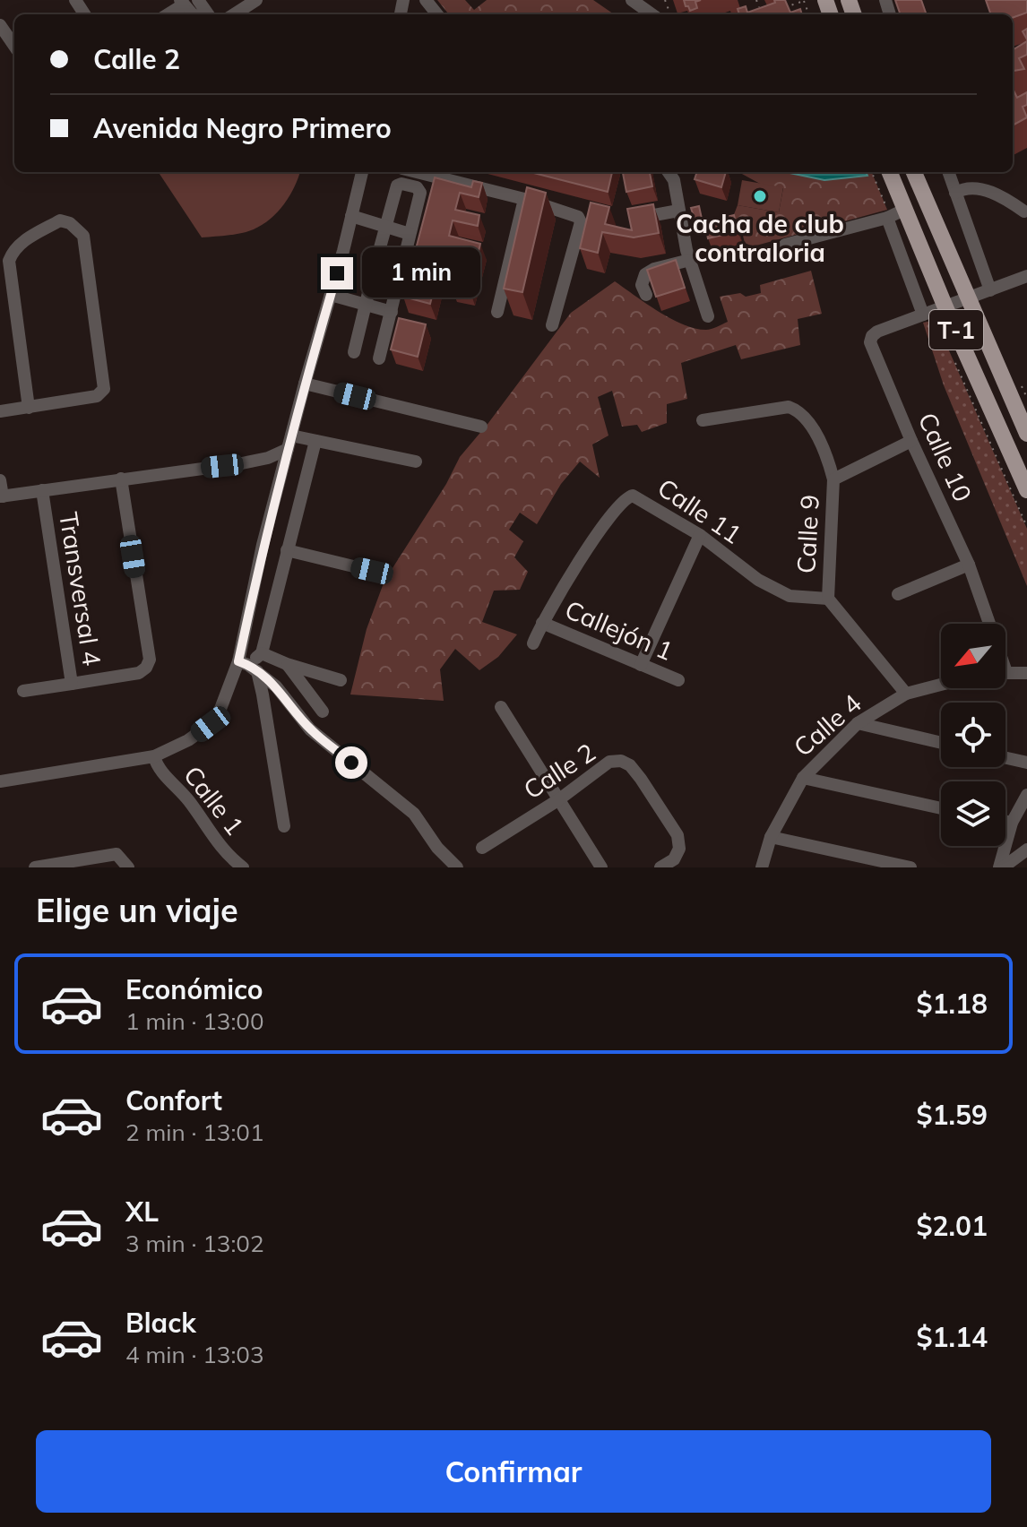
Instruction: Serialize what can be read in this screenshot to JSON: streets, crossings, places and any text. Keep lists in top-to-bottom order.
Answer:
{
  "streets": {
    "main road": ["T-1"],
    "street": [
      "Calle 10",
      "Calle 11",
      "Calle 9",
      "Transversal 4",
      "Callejón 1",
      "Calle 4",
      "Calle 2",
      "Calle 1"
    ]
  },
  "crossings": [
    ["T-1", "Calle 10"],
    ["Calle 10", "Calle 9"],
    ["Calle 11", "Calle 9"],
    ["Calle 11", "Callejón 1"],
    ["Calle 9", "Calle 4"]
  ],
  "places": ["Cacha de club contraloria"],
  "north": "bottom left",
  "page": {
    "banner": ["Calle 2", "Avenida Negro Primero"],
    "bubble": "1 min",
    "heading": "Elige un viaje",
    "list": [
      {
        "name": "Económico",
        "note": "1 min · 13:00",
        "value": "$1.18"
      },
      {
        "name": "Confort",
        "note": "2 min · 13:01",
        "value": "$1.59"
      },
      {
        "name": "XL",
        "note": "3 min · 13:02",
        "value": "$2.01"
      },
      {
        "name": "Black",
        "note": "4 min · 13:03",
        "value": "$1.14"
      }
    ],
    "buttons": "Confirmar"
  }
}
